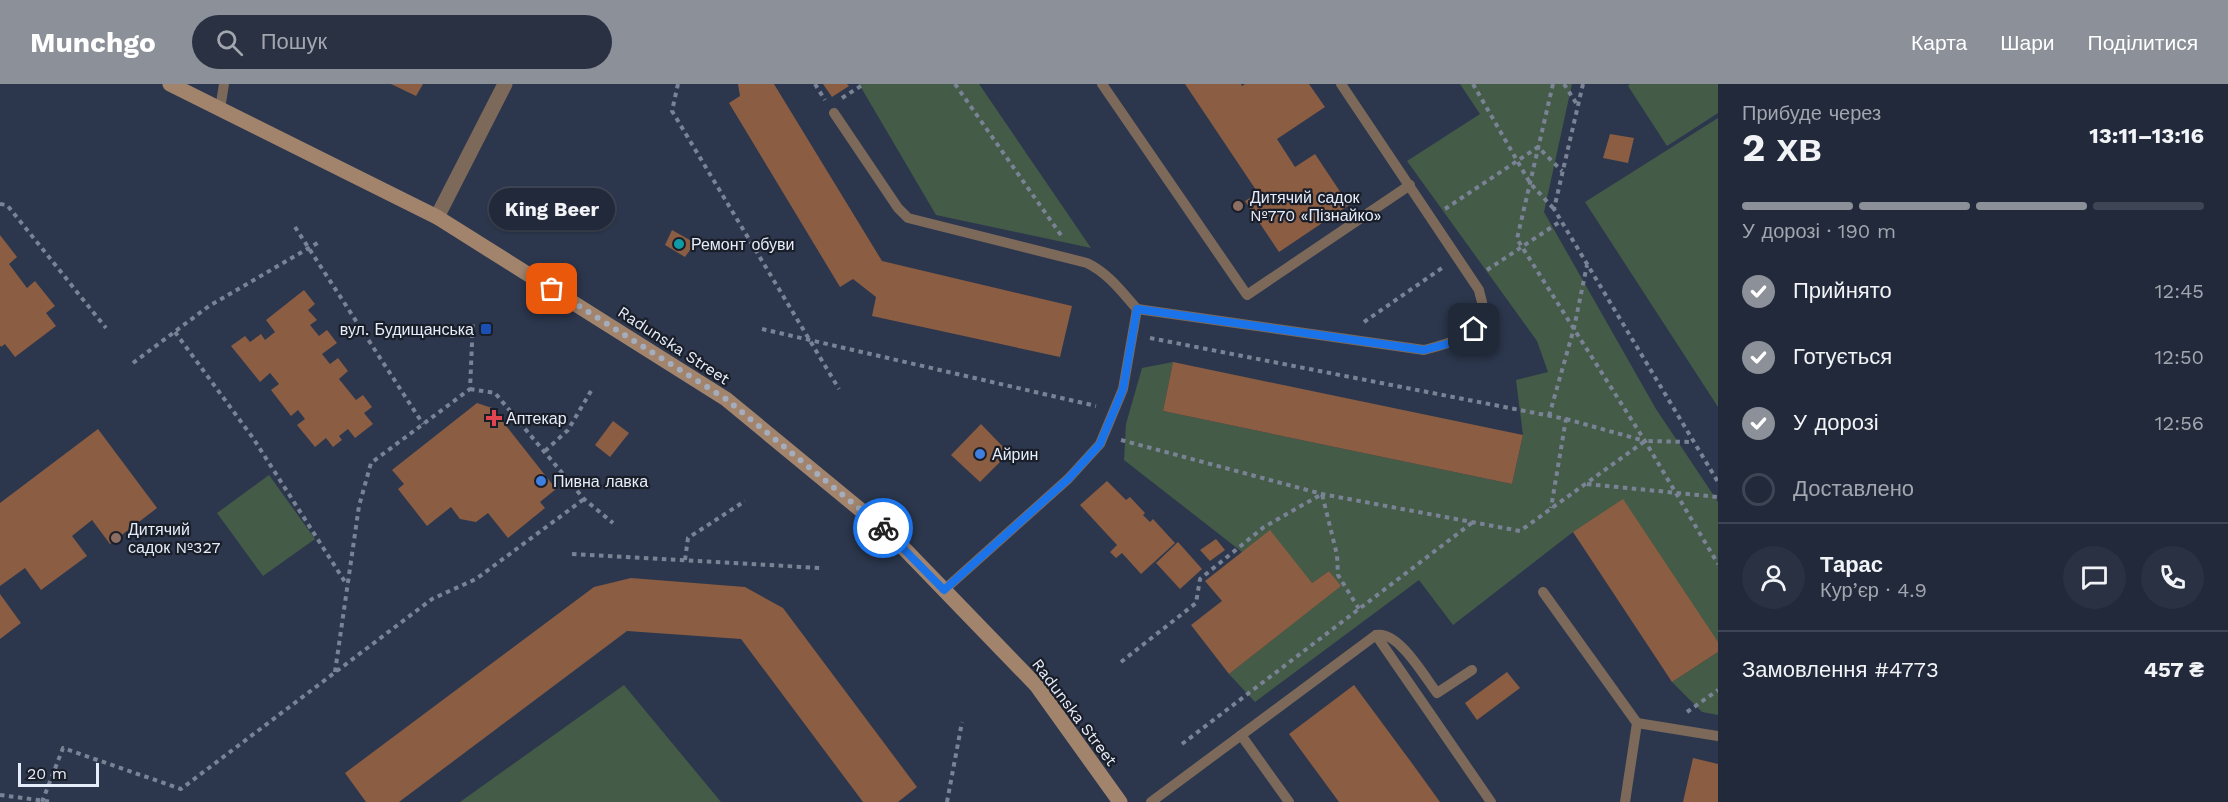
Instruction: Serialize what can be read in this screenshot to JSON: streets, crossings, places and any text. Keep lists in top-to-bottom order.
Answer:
{
  "streets": {
    "main road": ["Radunska Street"]
  },
  "places": {
    "other": [
      "Дитячий садок №770 «Пізнайко»",
      "Ремонт обуви",
      "King Beer",
      "Айрин",
      "Пивна лавка",
      "Дитячий садок №327"
    ],
    "transit": ["вул. Будищанська"],
    "health": ["Аптекар"]
  },
  "scale_bar": "20 m",
  "page": {
    "header": "Munchgo",
    "search": "Пошук",
    "nav": ["Карта", "Шари", "Поділитися"],
    "heading": ["2 хв", "Прибуде через", "13:11–13:16"],
    "panel": [
      "Тарас",
      "Кур’єр · 4.9",
      "Замовлення #4773",
      "457 ₴"
    ],
    "bar": "У дорозі · 190 m",
    "bubble": "King Beer",
    "list": [
      ["Прийнято", "12:45"],
      ["Готується", "12:50"],
      ["У дорозі", "12:56"],
      "Доставлено"
    ],
    "scale": "20 m"
  }
}
